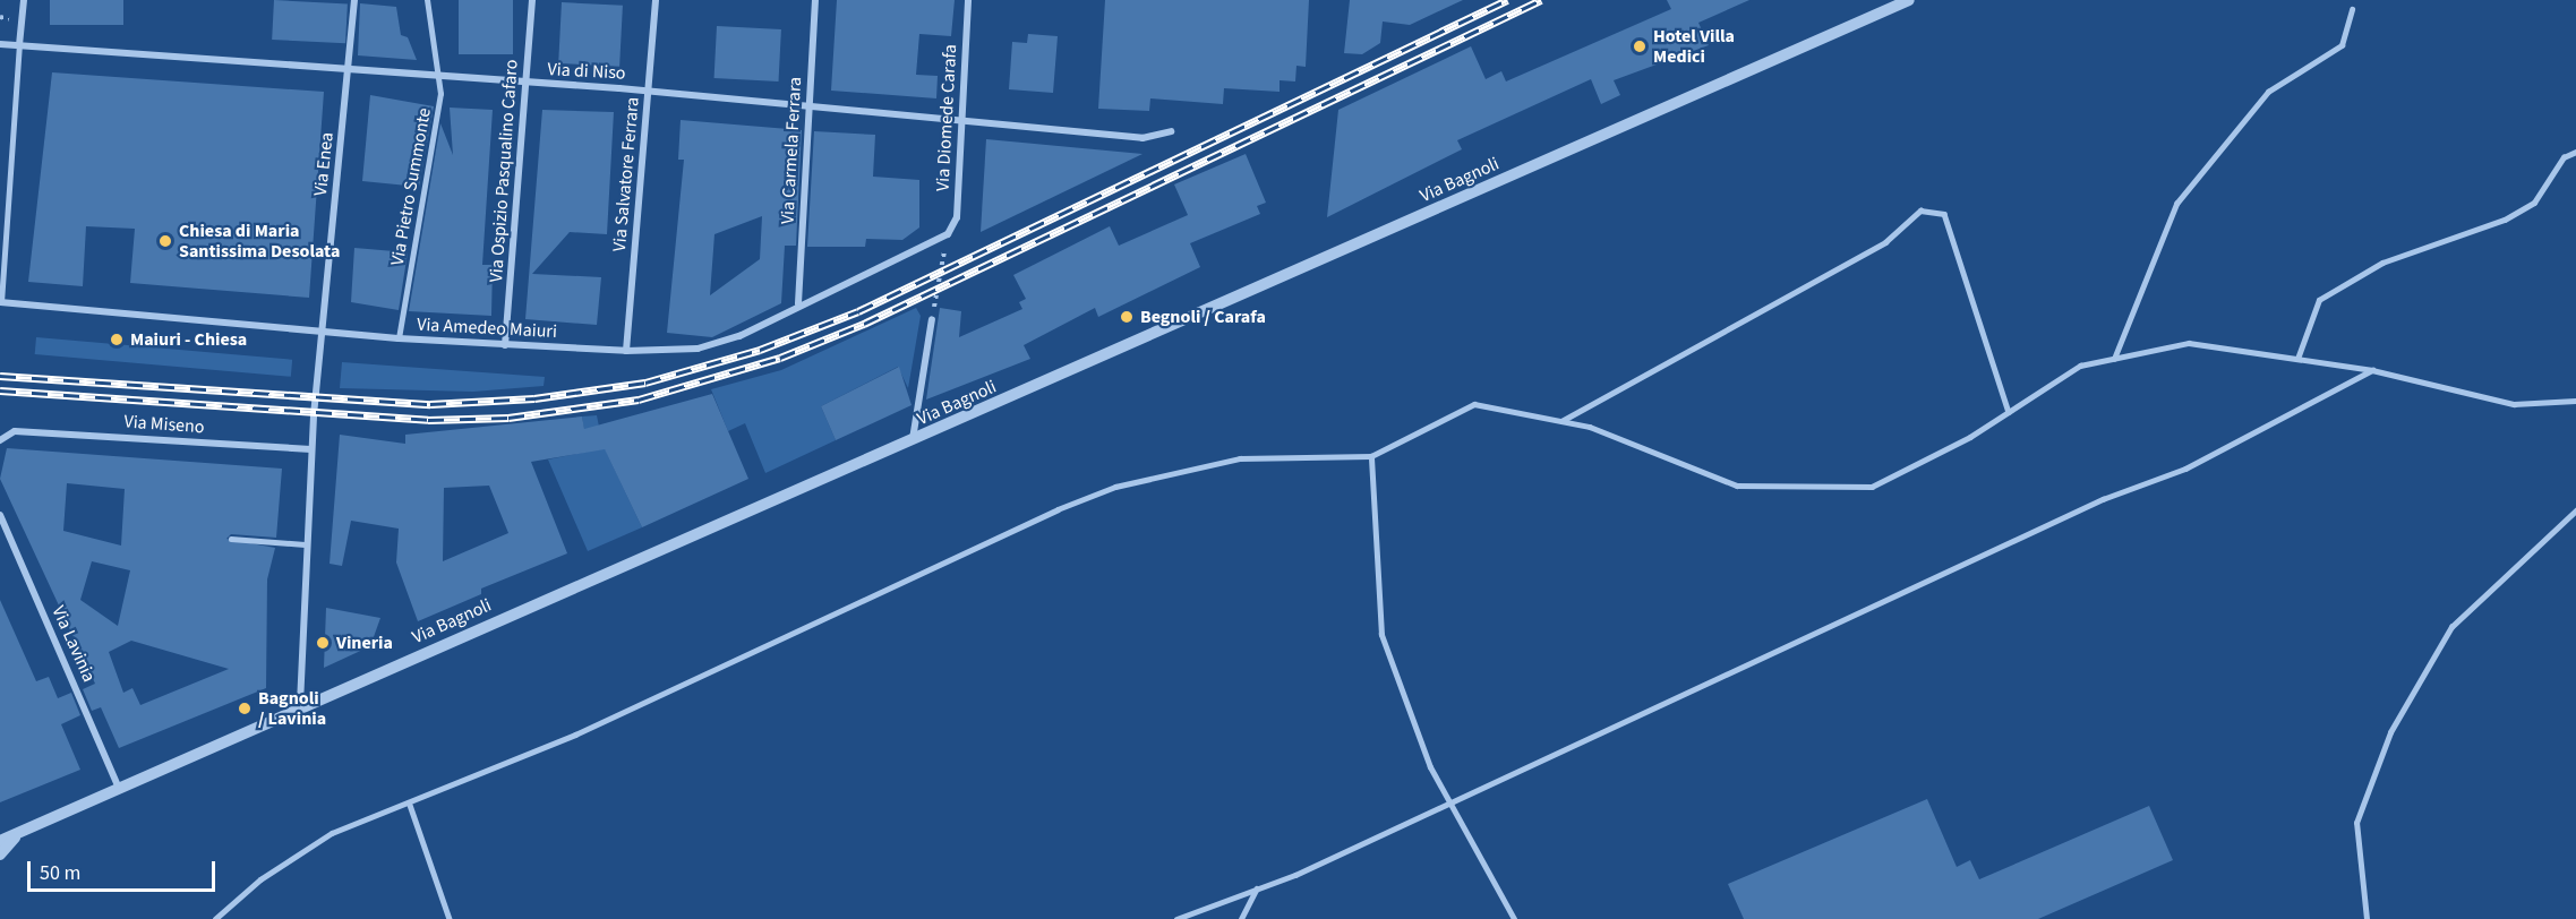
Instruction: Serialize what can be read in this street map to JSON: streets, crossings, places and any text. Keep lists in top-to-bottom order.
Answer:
{
  "streets": {
    "street": [
      "Via di Niso",
      "Via Diomede Carafa",
      "Via Carmela Ferrara",
      "Via Enea",
      "Via Ospizio Pasqualino Cafaro",
      "Via Salvatore Ferrara",
      "Via Bagnoli",
      "Via Amedeo Maiuri",
      "Via Miseno",
      "Via Lavinia"
    ],
    "lane": ["Via Pietro Summonte"]
  },
  "crossings": [
    ["Via di Niso", "Via Diomede Carafa"],
    ["Via di Niso", "Via Carmela Ferrara"],
    ["Via di Niso", "Via Enea"],
    ["Via di Niso", "Via Ospizio Pasqualino Cafaro"],
    ["Via di Niso", "Via Salvatore Ferrara"],
    ["Via di Niso", "Via Pietro Summonte"],
    ["Via Diomede Carafa", "Via Amedeo Maiuri"],
    ["Via Carmela Ferrara", "Via Amedeo Maiuri"],
    ["Via Enea", "Via Amedeo Maiuri"],
    ["Via Enea", "Via Miseno"],
    ["Via Ospizio Pasqualino Cafaro", "Via Amedeo Maiuri"],
    ["Via Salvatore Ferrara", "Via Amedeo Maiuri"],
    ["Via Bagnoli", "Via Lavinia"],
    ["Via Pietro Summonte", "Via Amedeo Maiuri"]
  ],
  "places": [
    "Hotel Villa Medici",
    "Chiesa di Maria Santissima Desolata",
    "Begnoli / Carafa",
    "Maiuri - Chiesa",
    "Vineria",
    "Bagnoli / Lavinia"
  ],
  "scale_bar": "50 m"
}
